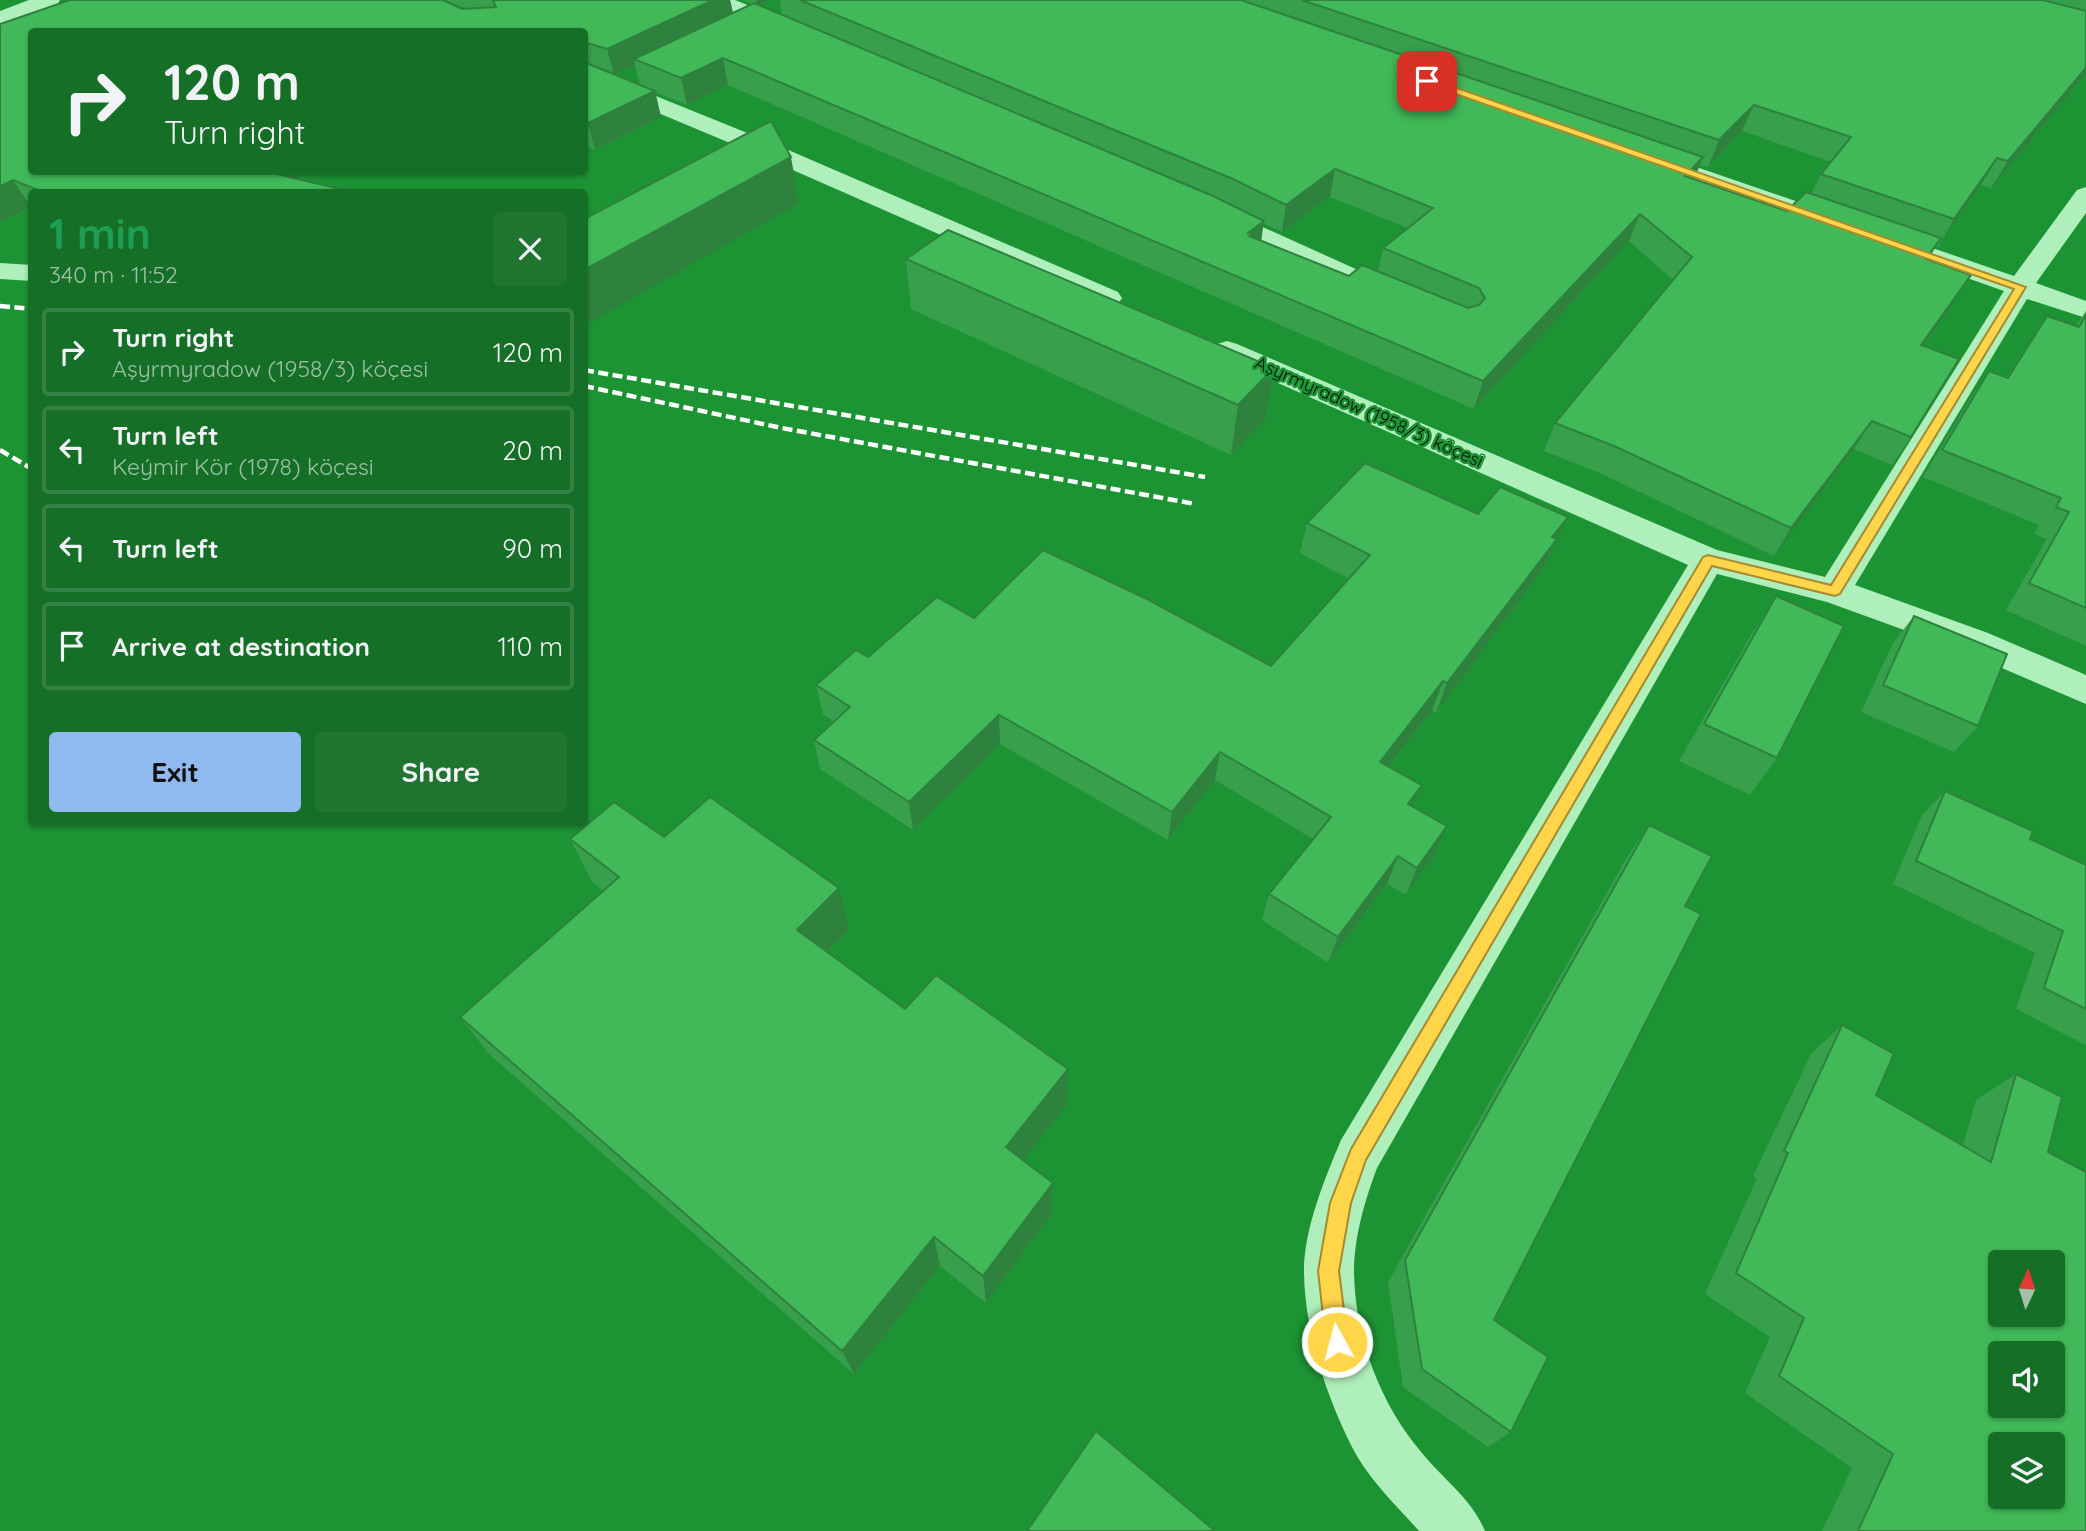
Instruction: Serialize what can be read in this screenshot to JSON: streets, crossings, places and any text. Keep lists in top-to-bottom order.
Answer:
{
  "streets": {
    "street": ["Aşyrmyradow (1958/3) köçesi"]
  },
  "north": "top",
  "page": {
    "turn": ["120 m", "Turn right"],
    "heading": ["1 min", "340 m · 11:52"],
    "list": [
      {
        "name": "Turn right",
        "note": "Aşyrmyradow (1958/3) köçesi",
        "value": "120 m"
      },
      {
        "name": "Turn left",
        "note": "Keýmir Kör (1978) köçesi",
        "value": "20 m"
      },
      {
        "name": "Turn left",
        "value": "90 m"
      },
      {
        "name": "Arrive at destination",
        "value": "110 m"
      }
    ],
    "buttons": ["Exit", "Share"]
  }
}
